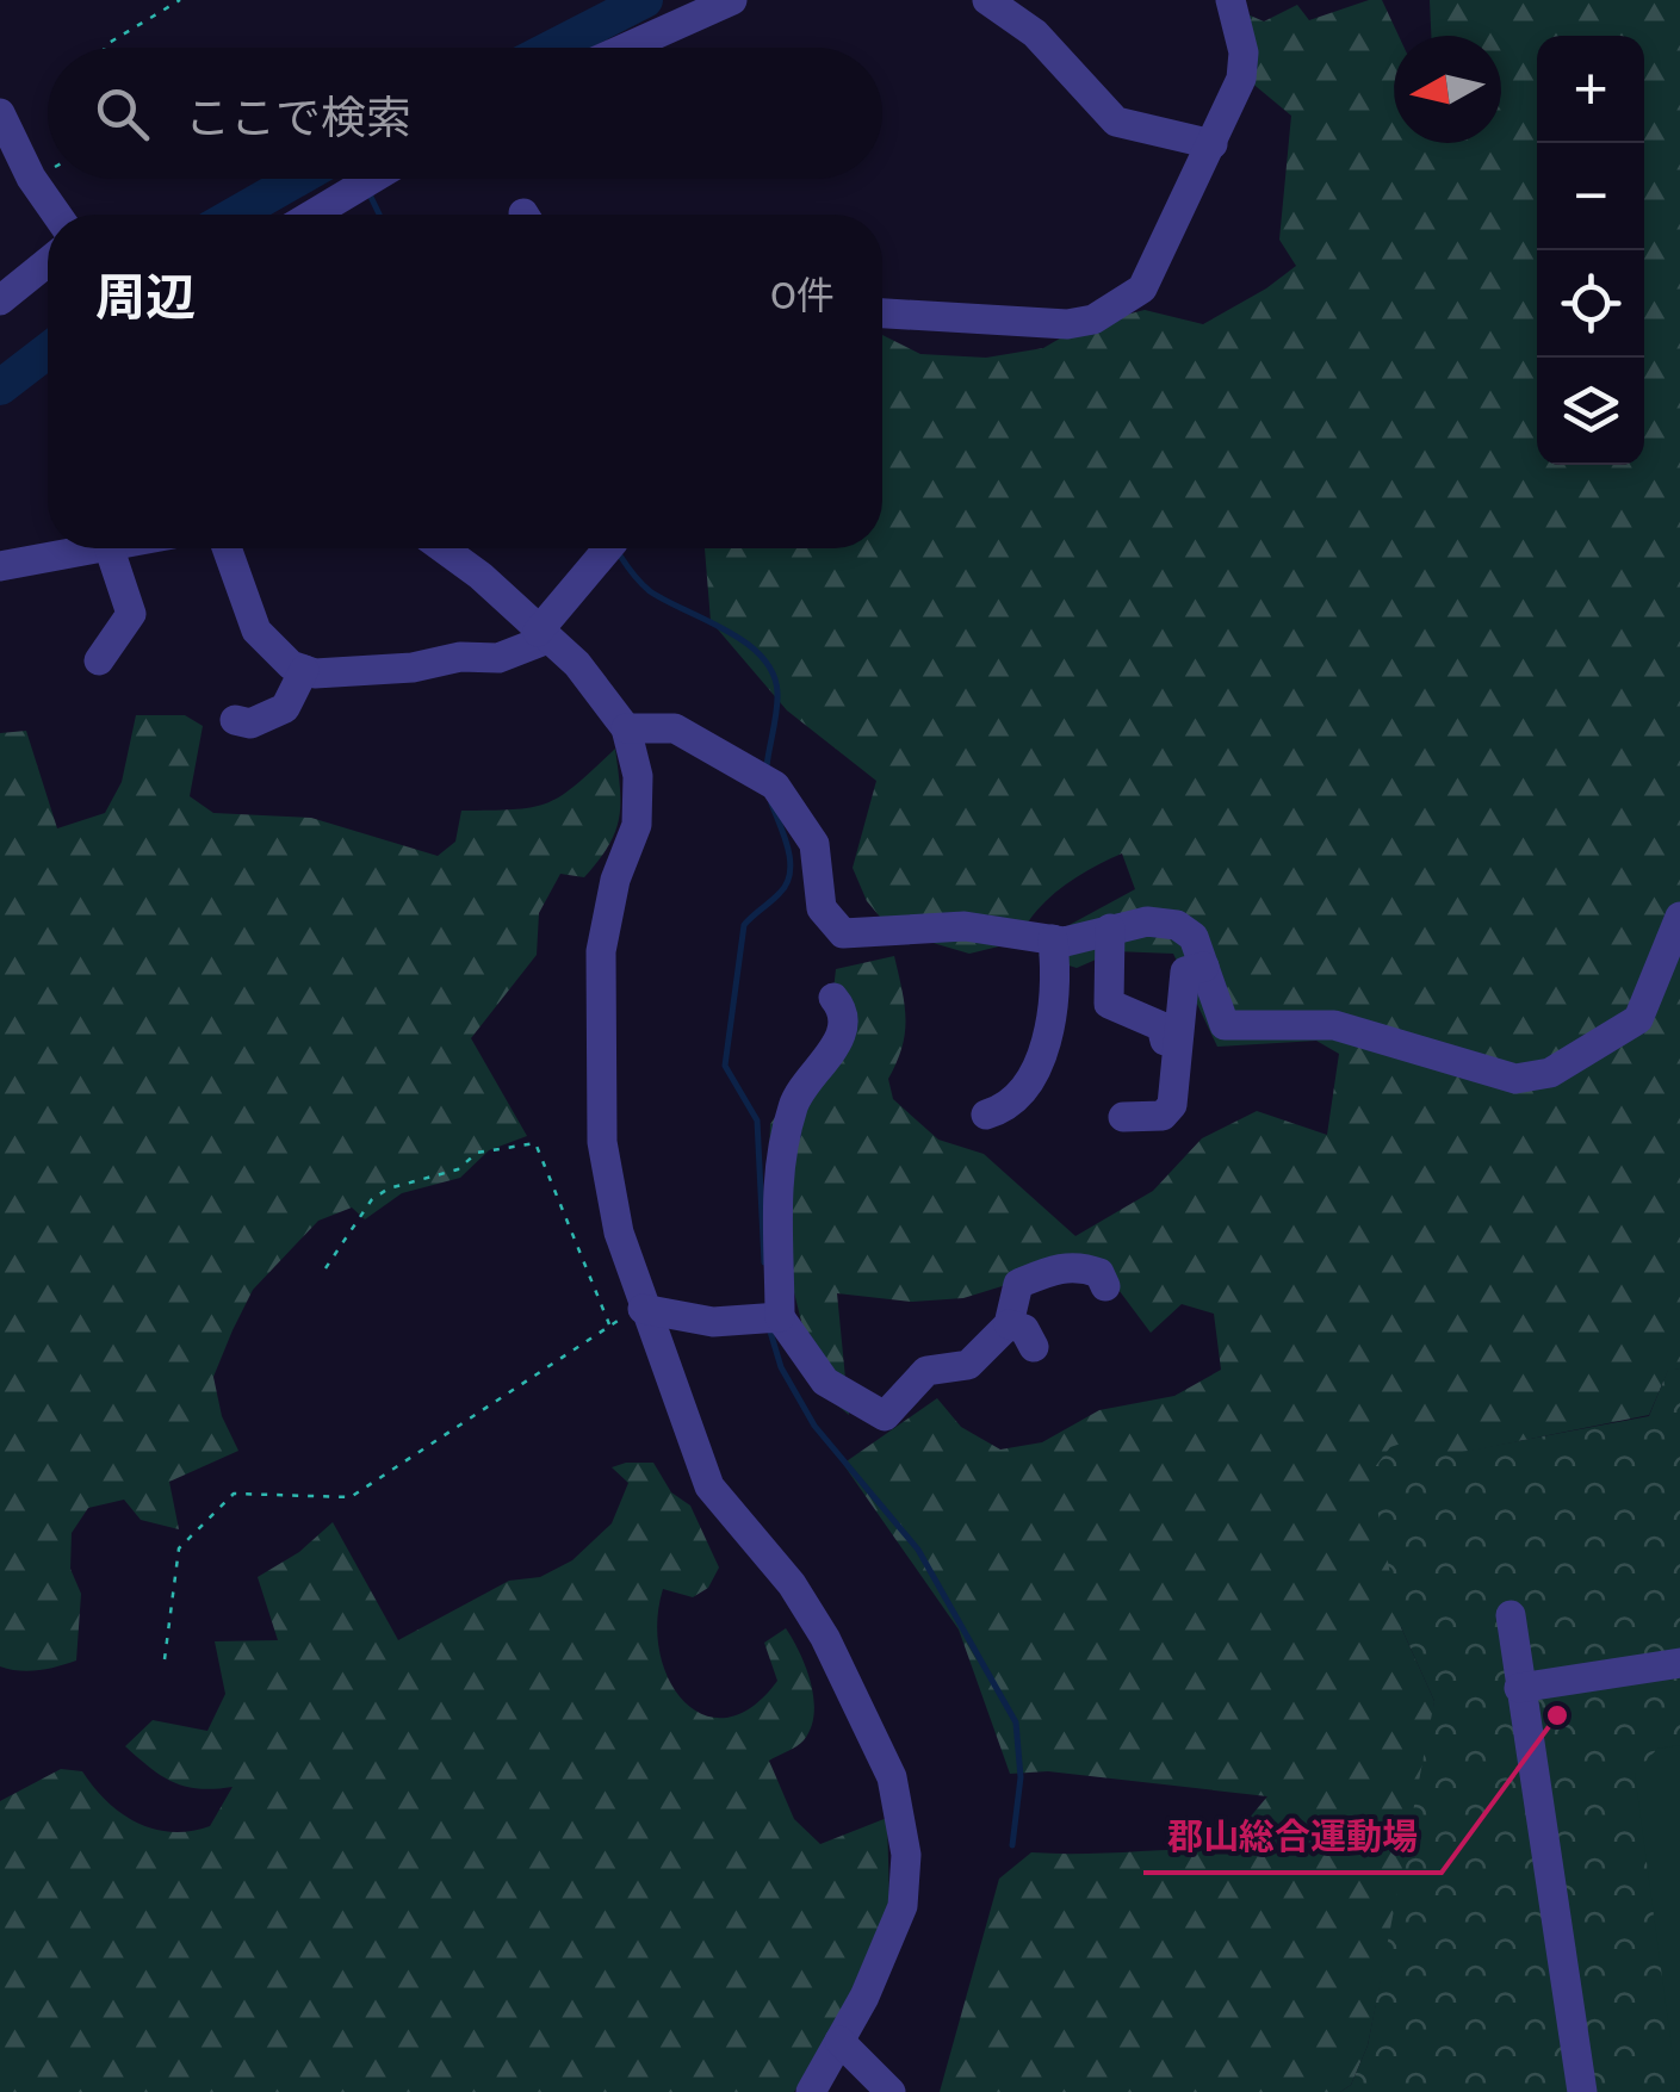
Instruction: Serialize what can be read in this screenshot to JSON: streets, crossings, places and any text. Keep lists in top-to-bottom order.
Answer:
{
  "places": ["郡山総合運動場"],
  "north": "left",
  "page": {
    "map_buttons": ["+", "−"],
    "search": "ここで検索",
    "heading": ["周辺", "0件"]
  }
}
